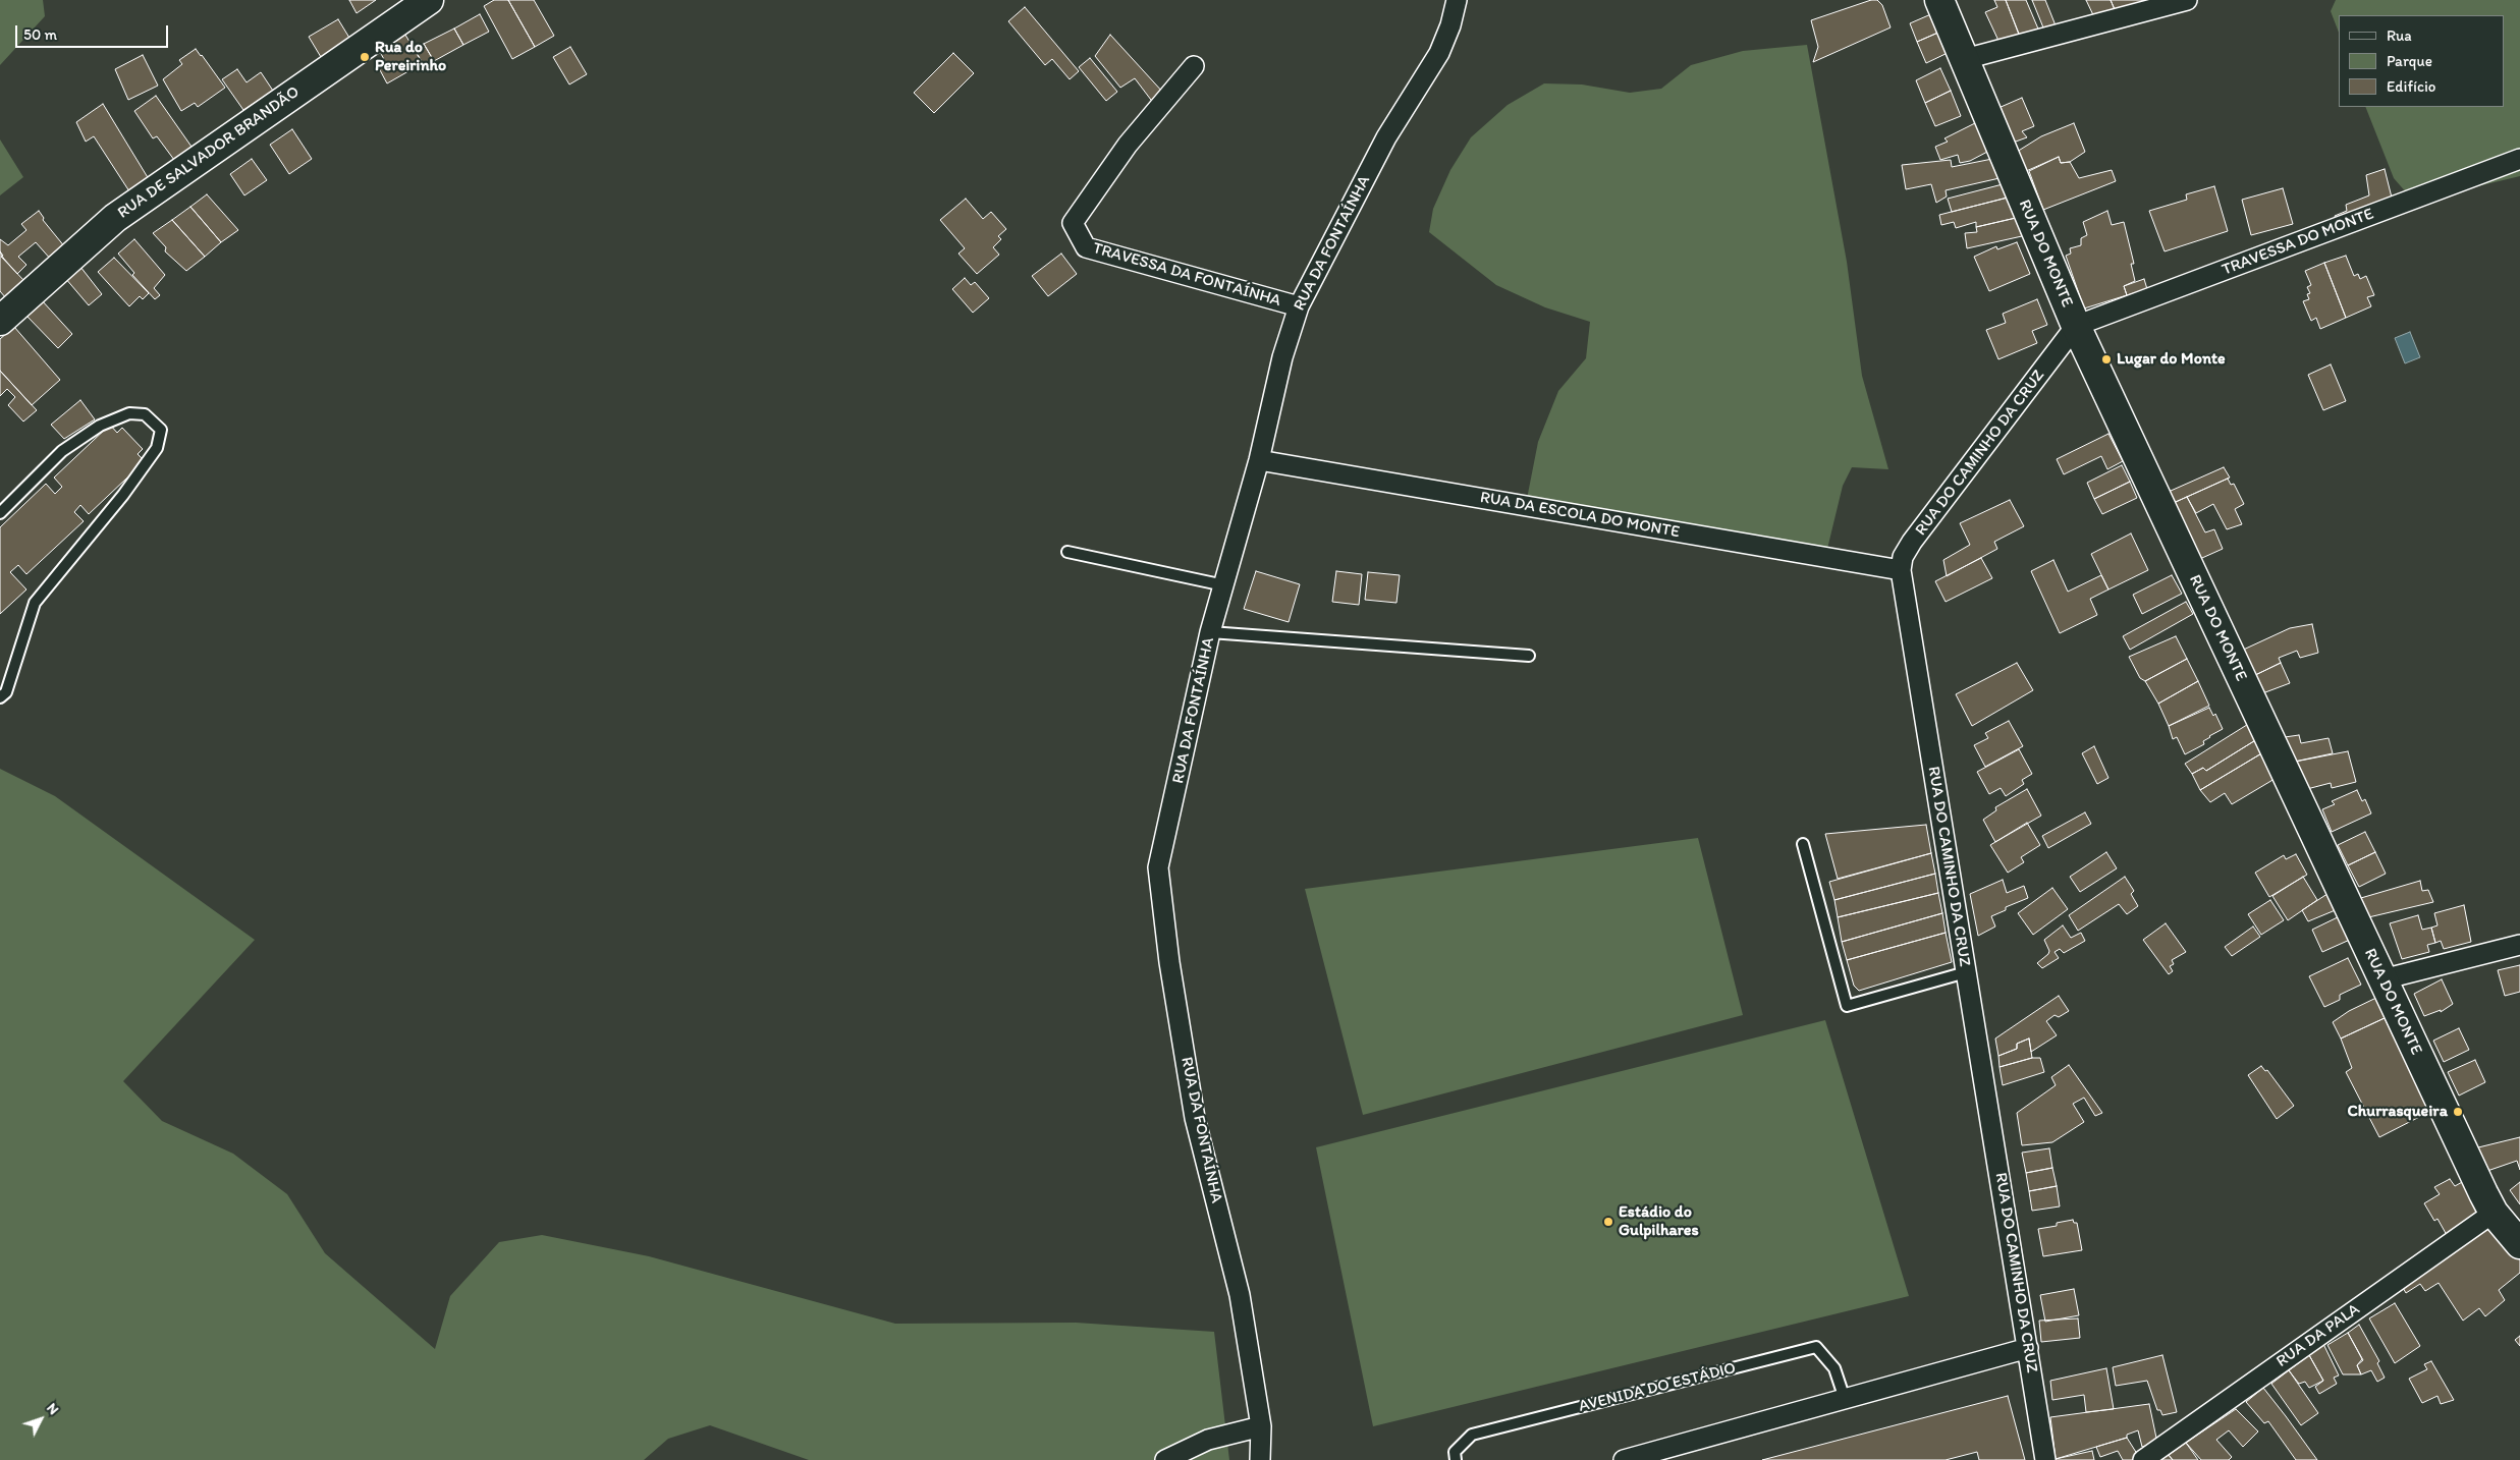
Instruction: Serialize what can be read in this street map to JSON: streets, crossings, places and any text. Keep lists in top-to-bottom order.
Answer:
{
  "streets": {
    "street": [
      "RUA DE SALVADOR BRANDÃO",
      "TRAVESSA DO MONTE",
      "RUA DA FONTAÍNHA",
      "RUA DO MONTE",
      "TRAVESSA DA FONTAÍNHA",
      "RUA DO CAMINHO DA CRUZ",
      "RUA DA ESCOLA DO MONTE",
      "RUA DA PALA"
    ],
    "lane": ["AVENIDA DO ESTÁDIO"]
  },
  "crossings": [
    ["TRAVESSA DO MONTE", "RUA DO MONTE"],
    ["TRAVESSA DO MONTE", "RUA DO CAMINHO DA CRUZ"],
    ["RUA DA FONTAÍNHA", "TRAVESSA DA FONTAÍNHA"],
    ["RUA DA FONTAÍNHA", "RUA DA ESCOLA DO MONTE"],
    ["RUA DO MONTE", "RUA DO CAMINHO DA CRUZ"],
    ["RUA DO MONTE", "RUA DA PALA"],
    ["RUA DO CAMINHO DA CRUZ", "RUA DA ESCOLA DO MONTE"]
  ],
  "places": [
    "Rua do Pereirinho",
    "Lugar do Monte",
    "Churrasqueira",
    "Estádio do Gulpilhares"
  ],
  "legend": ["Rua", "Parque", "Edifício"],
  "scale_bar": "50 m",
  "north": "top right"
}
